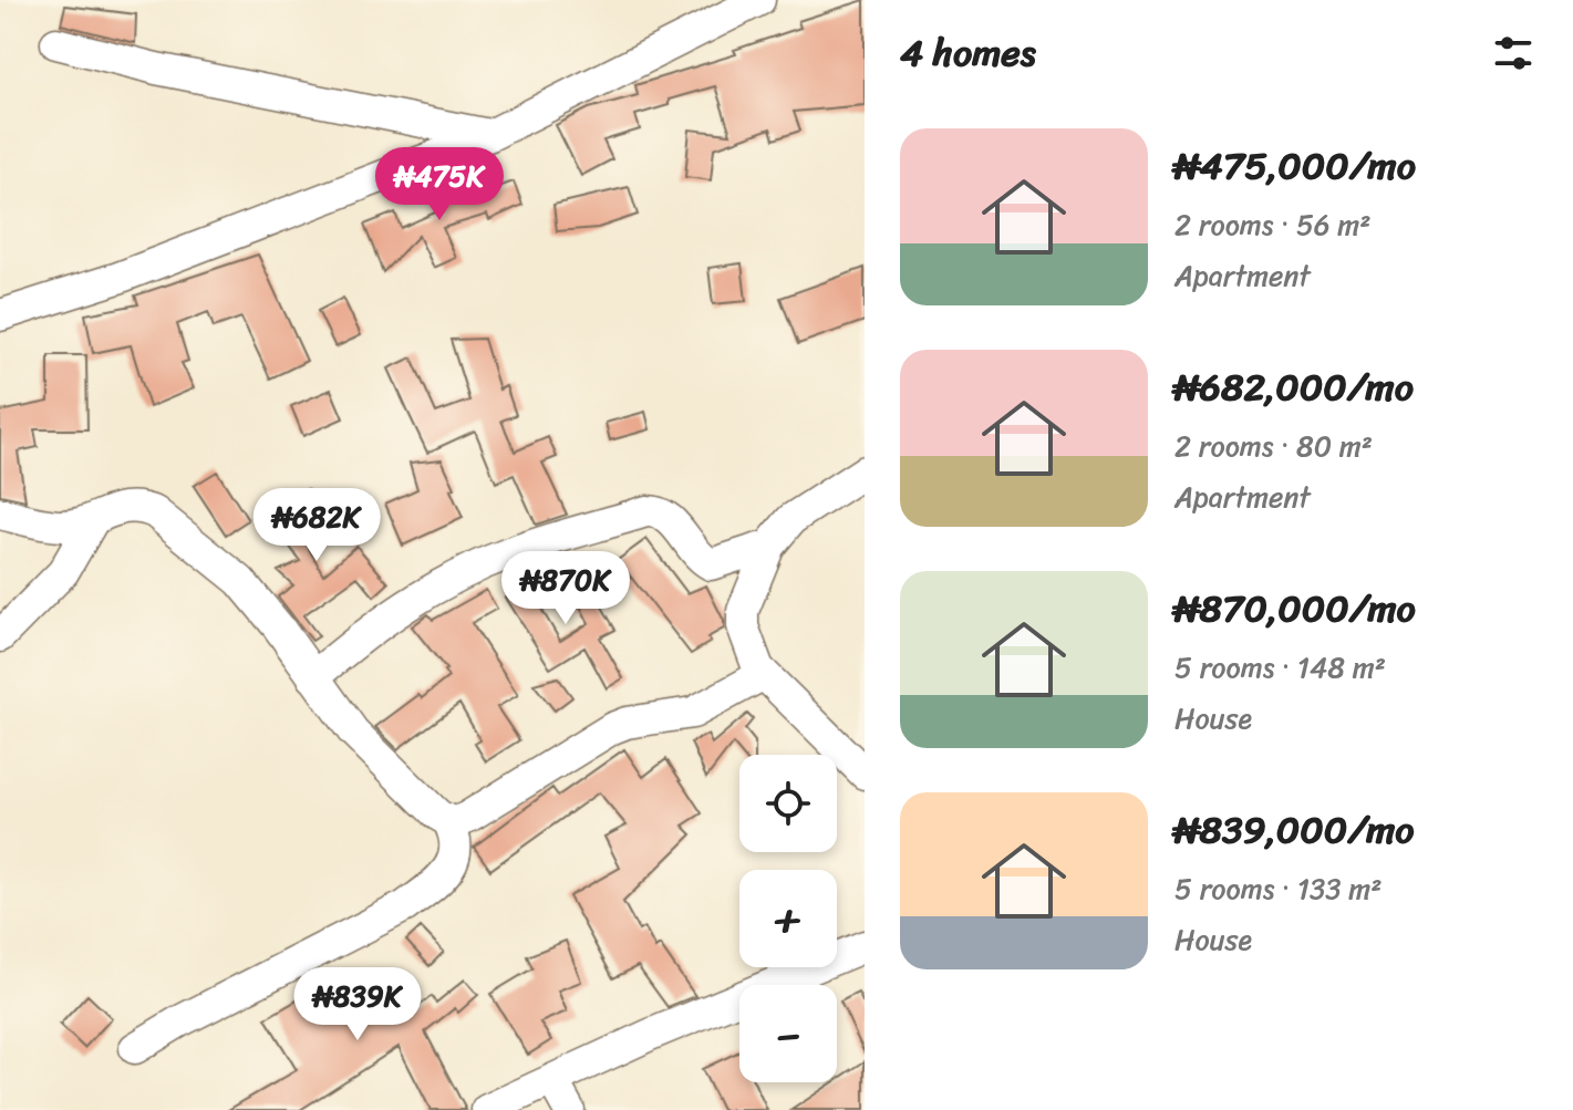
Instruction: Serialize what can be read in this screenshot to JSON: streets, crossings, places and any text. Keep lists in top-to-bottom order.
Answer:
{
  "page": {
    "heading": "4 homes",
    "list": [
      {
        "name": "₦475,000/mo",
        "note": "2 rooms · 56 m² · Apartment"
      },
      {
        "name": "₦682,000/mo",
        "note": "2 rooms · 80 m² · Apartment"
      },
      {
        "name": "₦870,000/mo",
        "note": "5 rooms · 148 m² · House"
      },
      {
        "name": "₦839,000/mo",
        "note": "5 rooms · 133 m² · House"
      }
    ],
    "price": [
      "₦475K",
      "₦682K",
      "₦870K",
      "₦839K"
    ],
    "map_buttons": ["+", "−"]
  }
}
